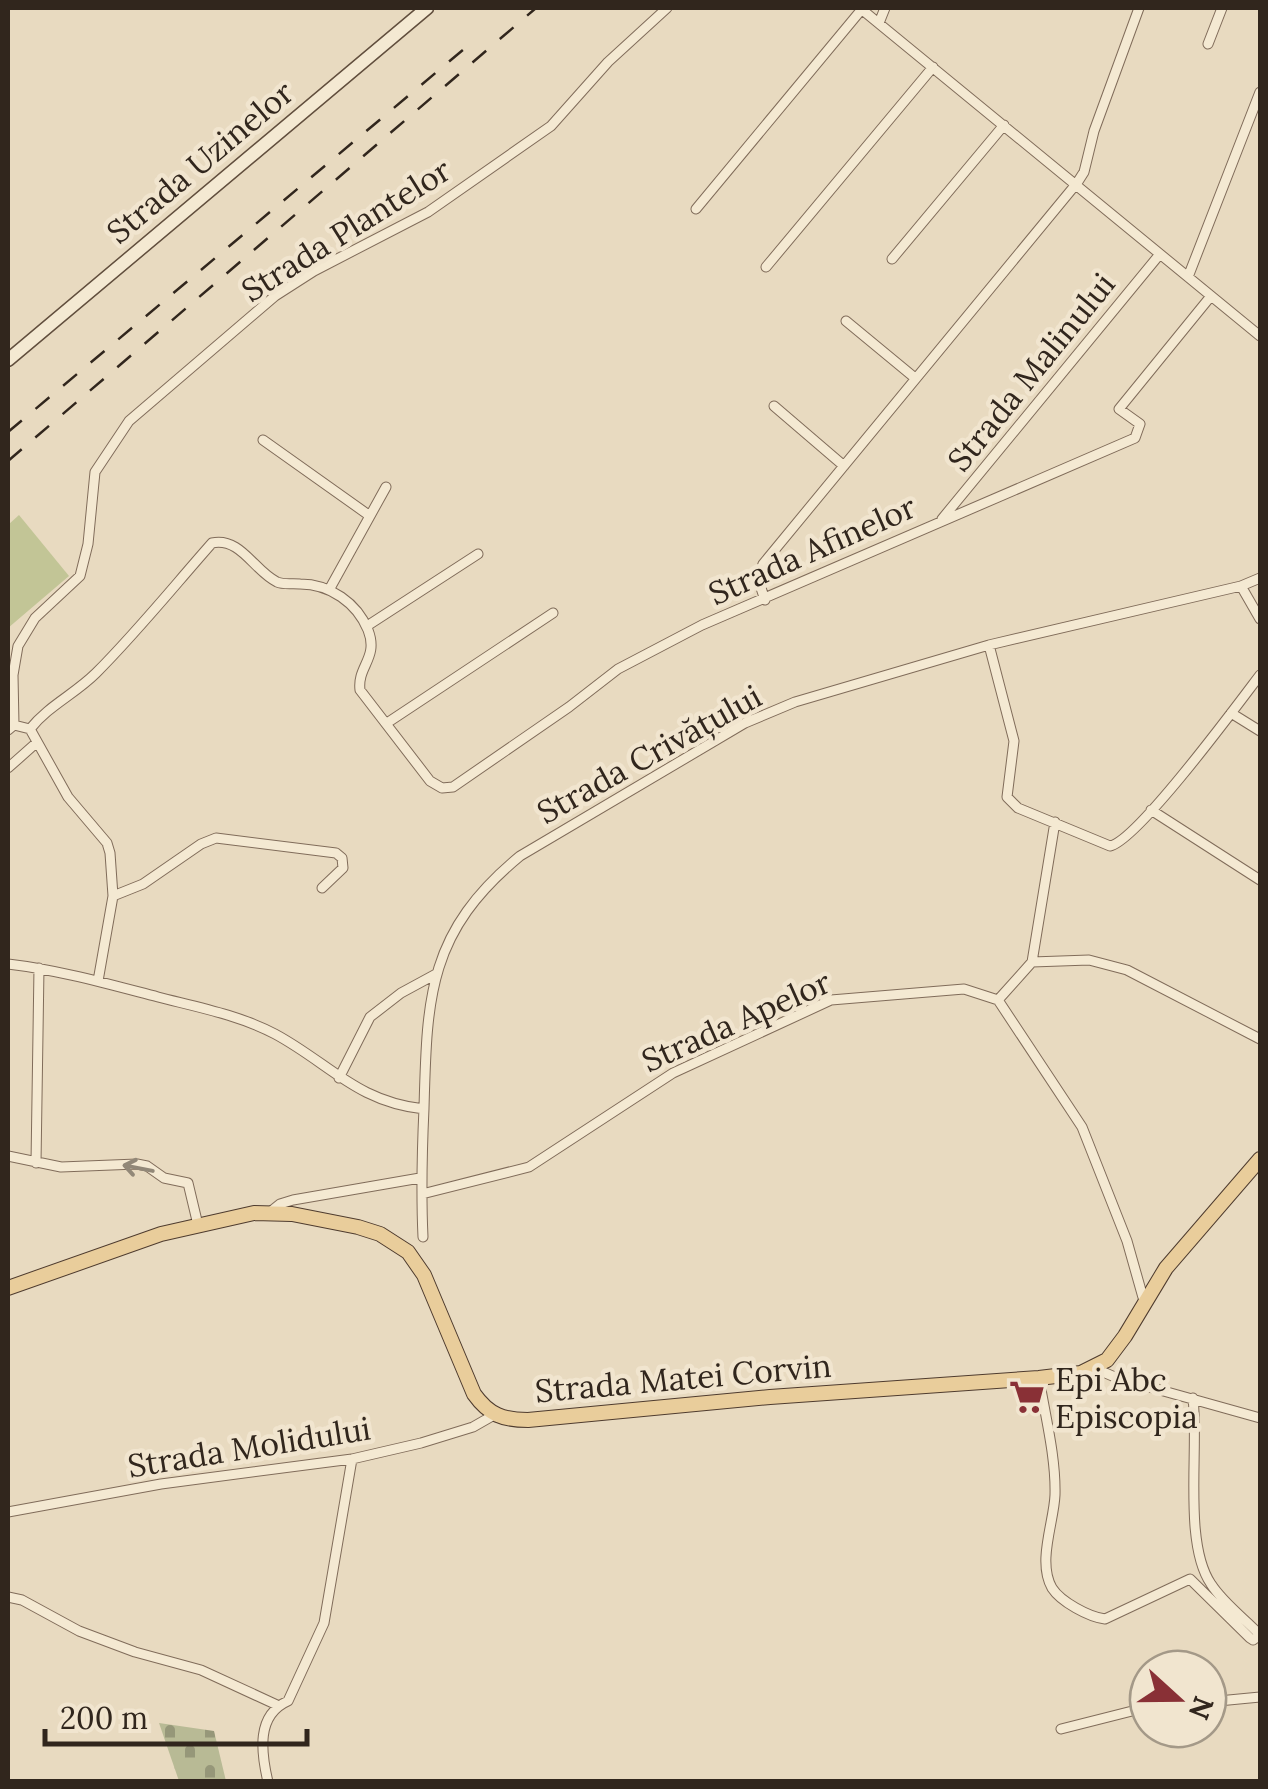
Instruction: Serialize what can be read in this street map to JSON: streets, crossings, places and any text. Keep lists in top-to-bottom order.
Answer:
{
  "streets": {
    "main road": ["Strada Matei Corvin"],
    "street": [
      "Strada Uzinelor",
      "Strada Plantelor",
      "Strada Malinului",
      "Strada Afinelor",
      "Strada Crivățului",
      "Strada Apelor",
      "Strada Molidului"
    ]
  },
  "crossings": [
    ["Strada Malinului", "Strada Afinelor"],
    ["Strada Crivățului", "Strada Apelor"],
    ["Strada Matei Corvin", "Strada Molidului"]
  ],
  "places": {
    "supermarket": ["Epi Abc Episcopia"]
  },
  "scale_bar": "200 m",
  "north": "right"
}
